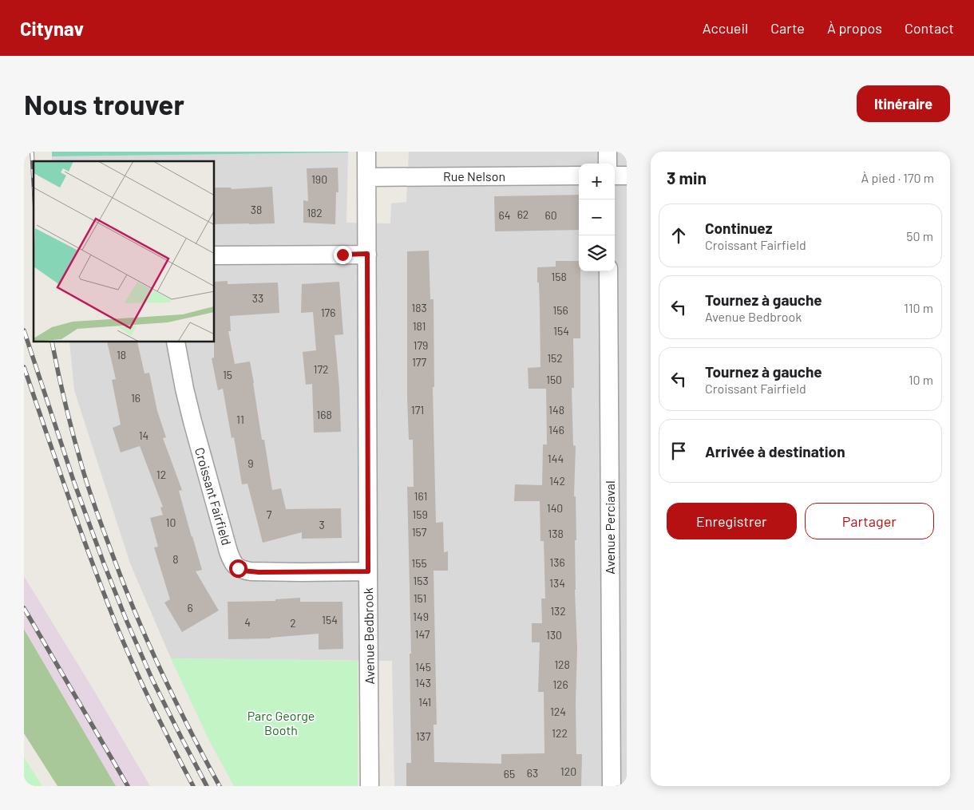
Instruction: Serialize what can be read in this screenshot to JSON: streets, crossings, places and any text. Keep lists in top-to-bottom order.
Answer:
{
  "streets": {
    "street": [
      "Rue Nelson",
      "Croissant Fairfield",
      "Avenue Perciaval",
      "Avenue Bedbrook"
    ]
  },
  "crossings": [
    ["Rue Nelson", "Avenue Bedbrook"],
    ["Croissant Fairfield", "Avenue Bedbrook"]
  ],
  "parks": ["Parc George Booth"],
  "house_numbers": [
    "190",
    "38",
    "182",
    "62",
    "64",
    "60",
    "158",
    "33",
    "183",
    "156",
    "176",
    "181",
    "154",
    "179",
    "18",
    "152",
    "177",
    "172",
    "15",
    "150",
    "16",
    "171",
    "148",
    "168",
    "11",
    "146",
    "14",
    "144",
    "9",
    "12",
    "142",
    "161",
    "140",
    "7",
    "159",
    "10",
    "3",
    "157",
    "138",
    "8",
    "136",
    "155",
    "153",
    "134",
    "151",
    "6",
    "132",
    "149",
    "154",
    "4",
    "2",
    "147",
    "130",
    "128",
    "145",
    "143",
    "126",
    "141",
    "124",
    "122",
    "137",
    "120",
    "63",
    "65"
  ],
  "page": {
    "header": "Citynav",
    "nav": [
      "Accueil",
      "Carte",
      "À propos",
      "Contact"
    ],
    "buttons": [
      "Itinéraire",
      ["Enregistrer", "Partager"]
    ],
    "title": "Nous trouver",
    "heading": ["3 min", "À pied · 170 m"],
    "map_buttons": ["+", "−"],
    "list": [
      ["Continuez", "Croissant Fairfield", "50 m"],
      ["Tournez à gauche", "Avenue Bedbrook", "110 m"],
      ["Tournez à gauche", "Croissant Fairfield", "10 m"],
      "Arrivée à destination"
    ]
  }
}
